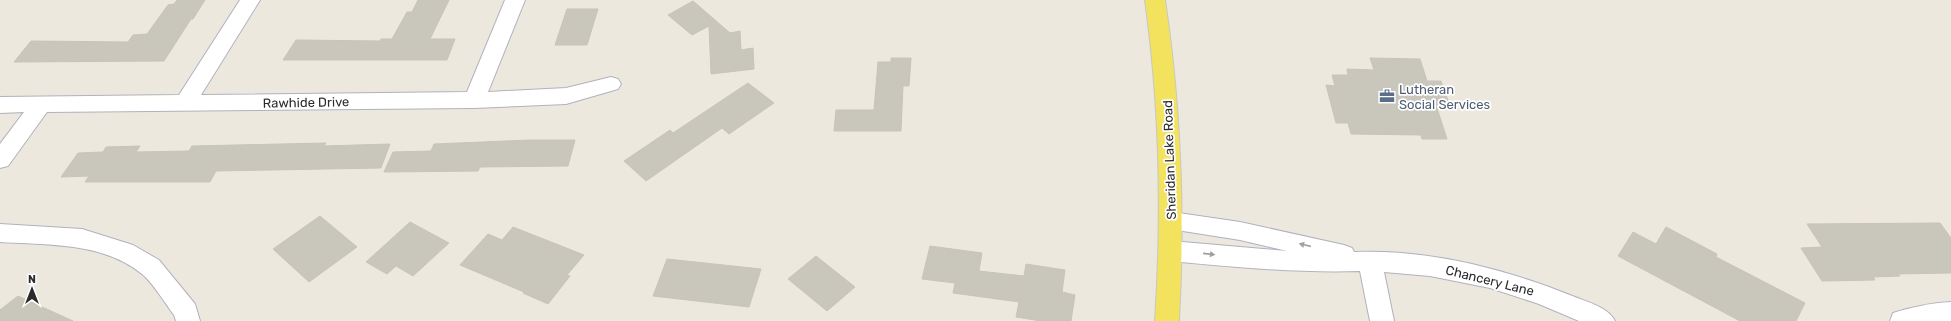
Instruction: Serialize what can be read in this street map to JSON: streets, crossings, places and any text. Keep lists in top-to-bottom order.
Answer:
{
  "streets": {
    "main road": ["Sheridan Lake Road"],
    "street": ["Rawhide Drive", "Chancery Lane"]
  },
  "crossings": [
    ["Sheridan Lake Road", "Chancery Lane"]
  ],
  "places": {
    "office": ["Lutheran Social Services"]
  },
  "north": "top"
}
